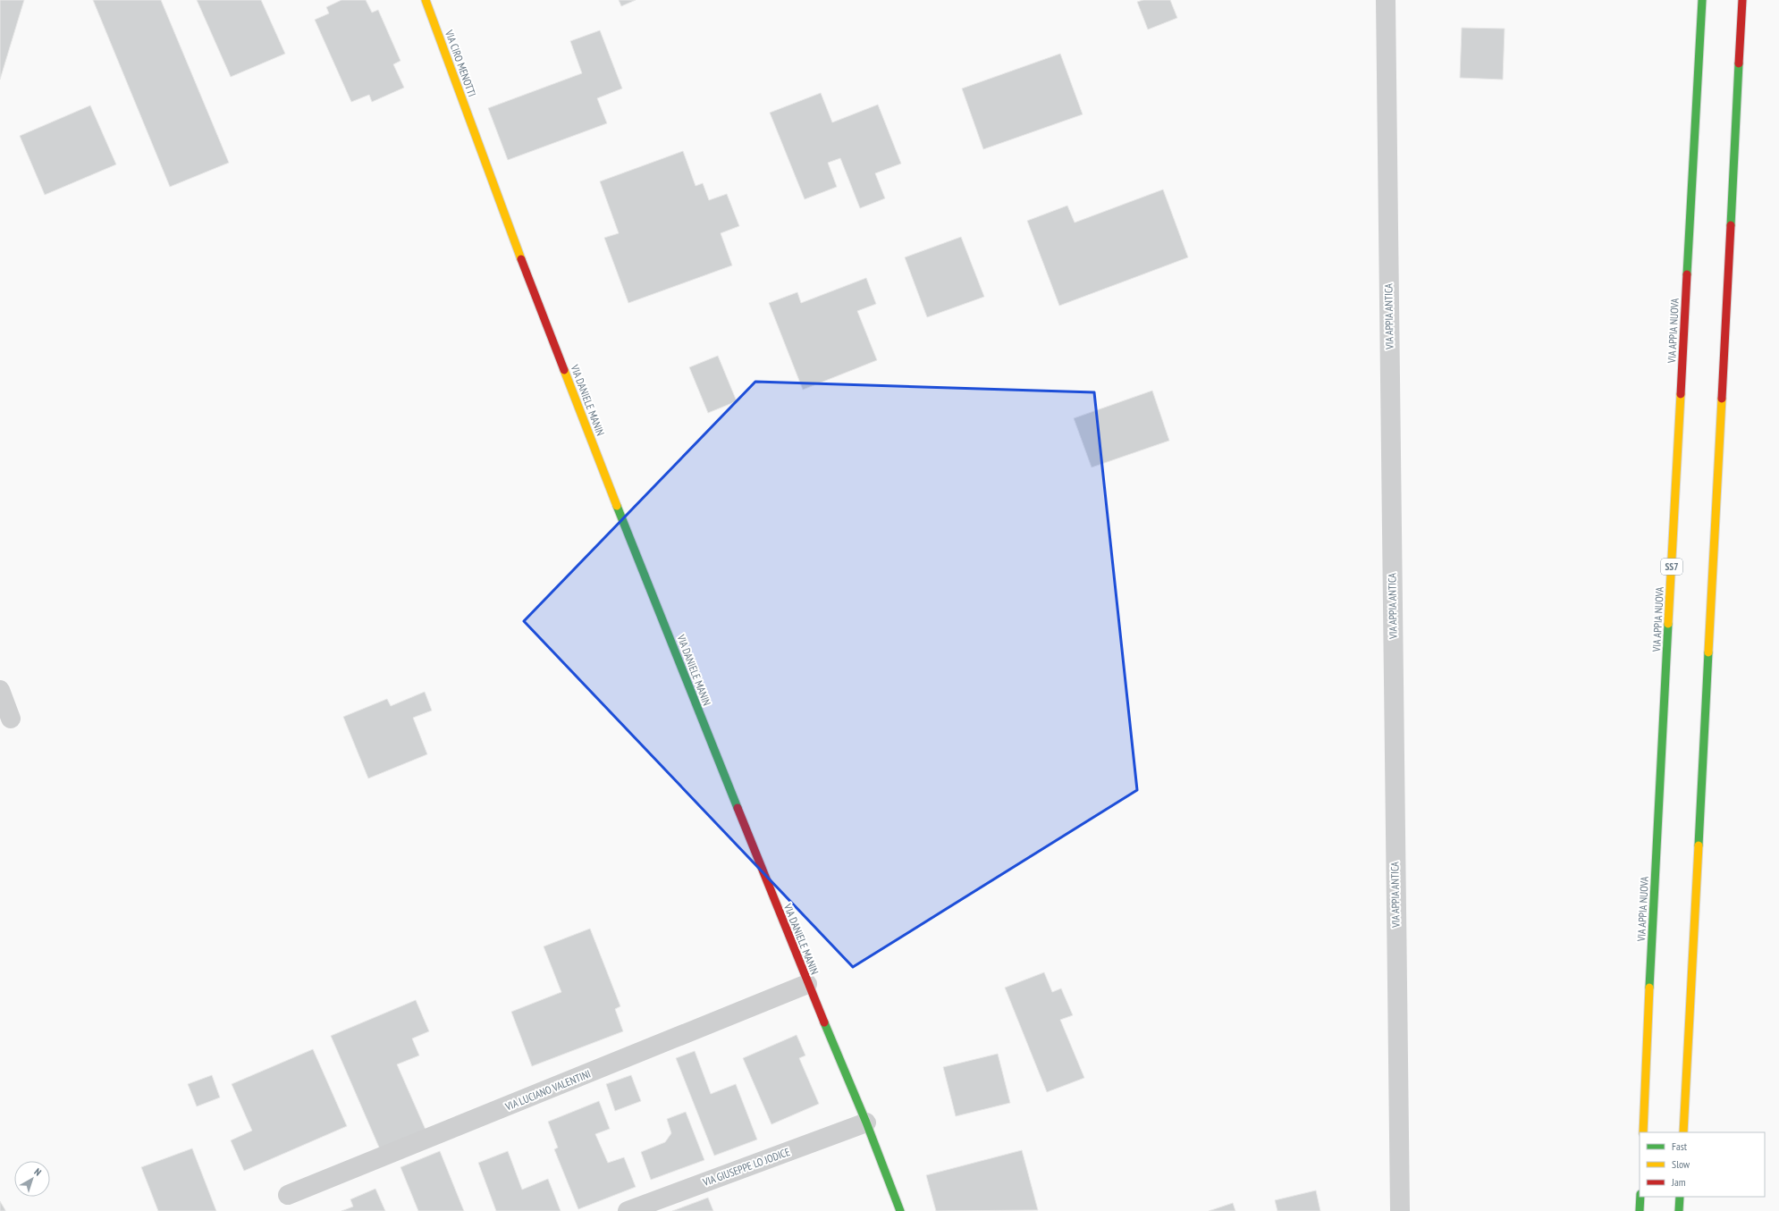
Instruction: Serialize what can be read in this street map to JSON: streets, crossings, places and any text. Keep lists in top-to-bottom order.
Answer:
{
  "streets": {
    "main road": [
      "VIA CIRO MENOTTI",
      "VIA APPIA NUOVA",
      "VIA DANIELE MANIN",
      "SS7"
    ],
    "street": ["VIA APPIA ANTICA", "VIA LUCIANO VALENTINI", "VIA GIUSEPPE LO JODICE"]
  },
  "crossings": [
    ["VIA CIRO MENOTTI", "VIA DANIELE MANIN"],
    ["VIA DANIELE MANIN", "VIA LUCIANO VALENTINI"],
    ["VIA DANIELE MANIN", "VIA GIUSEPPE LO JODICE"]
  ],
  "legend": ["Fast", "Slow", "Jam"],
  "north": "top right"
}
